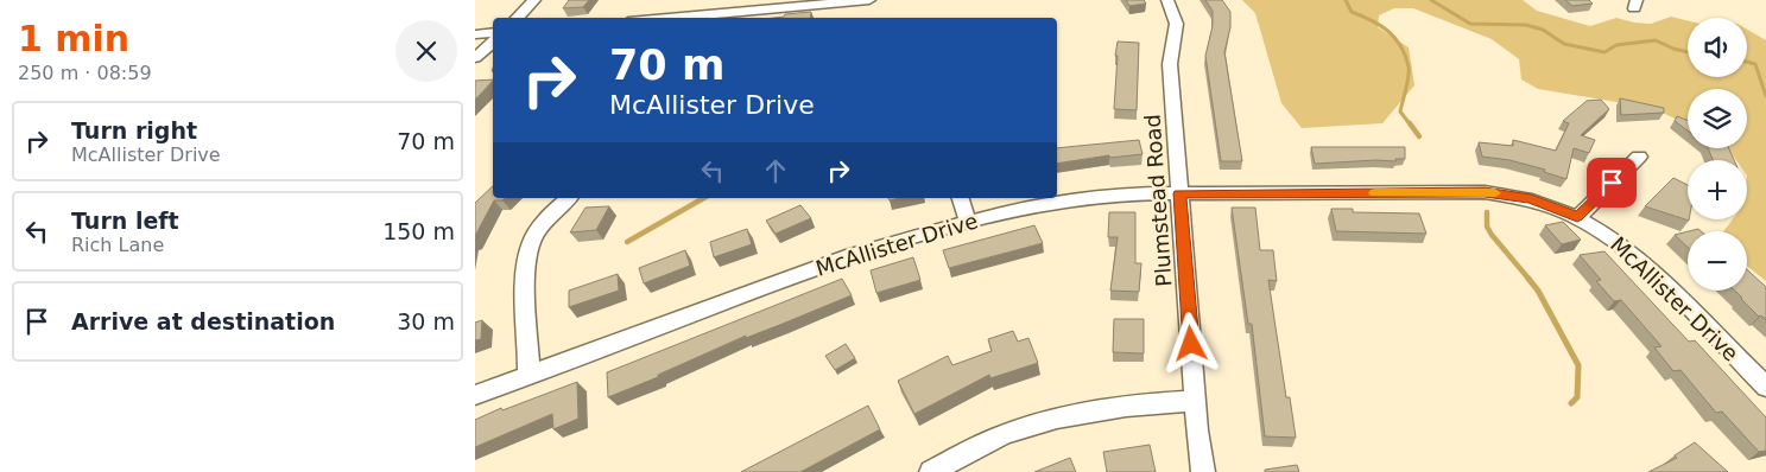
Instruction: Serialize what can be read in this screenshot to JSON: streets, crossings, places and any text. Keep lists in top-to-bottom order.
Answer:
{
  "streets": {
    "street": ["Plumstead Road", "McAllister Drive"]
  },
  "crossings": [
    ["Plumstead Road", "McAllister Drive"]
  ],
  "page": {
    "heading": ["1 min", "250 m · 08:59"],
    "map_buttons": ["+", "−"],
    "turn": ["70 m", "McAllister Drive"],
    "list": [
      {
        "name": "Turn right",
        "note": "McAllister Drive",
        "value": "70 m"
      },
      {
        "name": "Turn left",
        "note": "Rich Lane",
        "value": "150 m"
      },
      {
        "name": "Arrive at destination",
        "value": "30 m"
      }
    ]
  }
}
